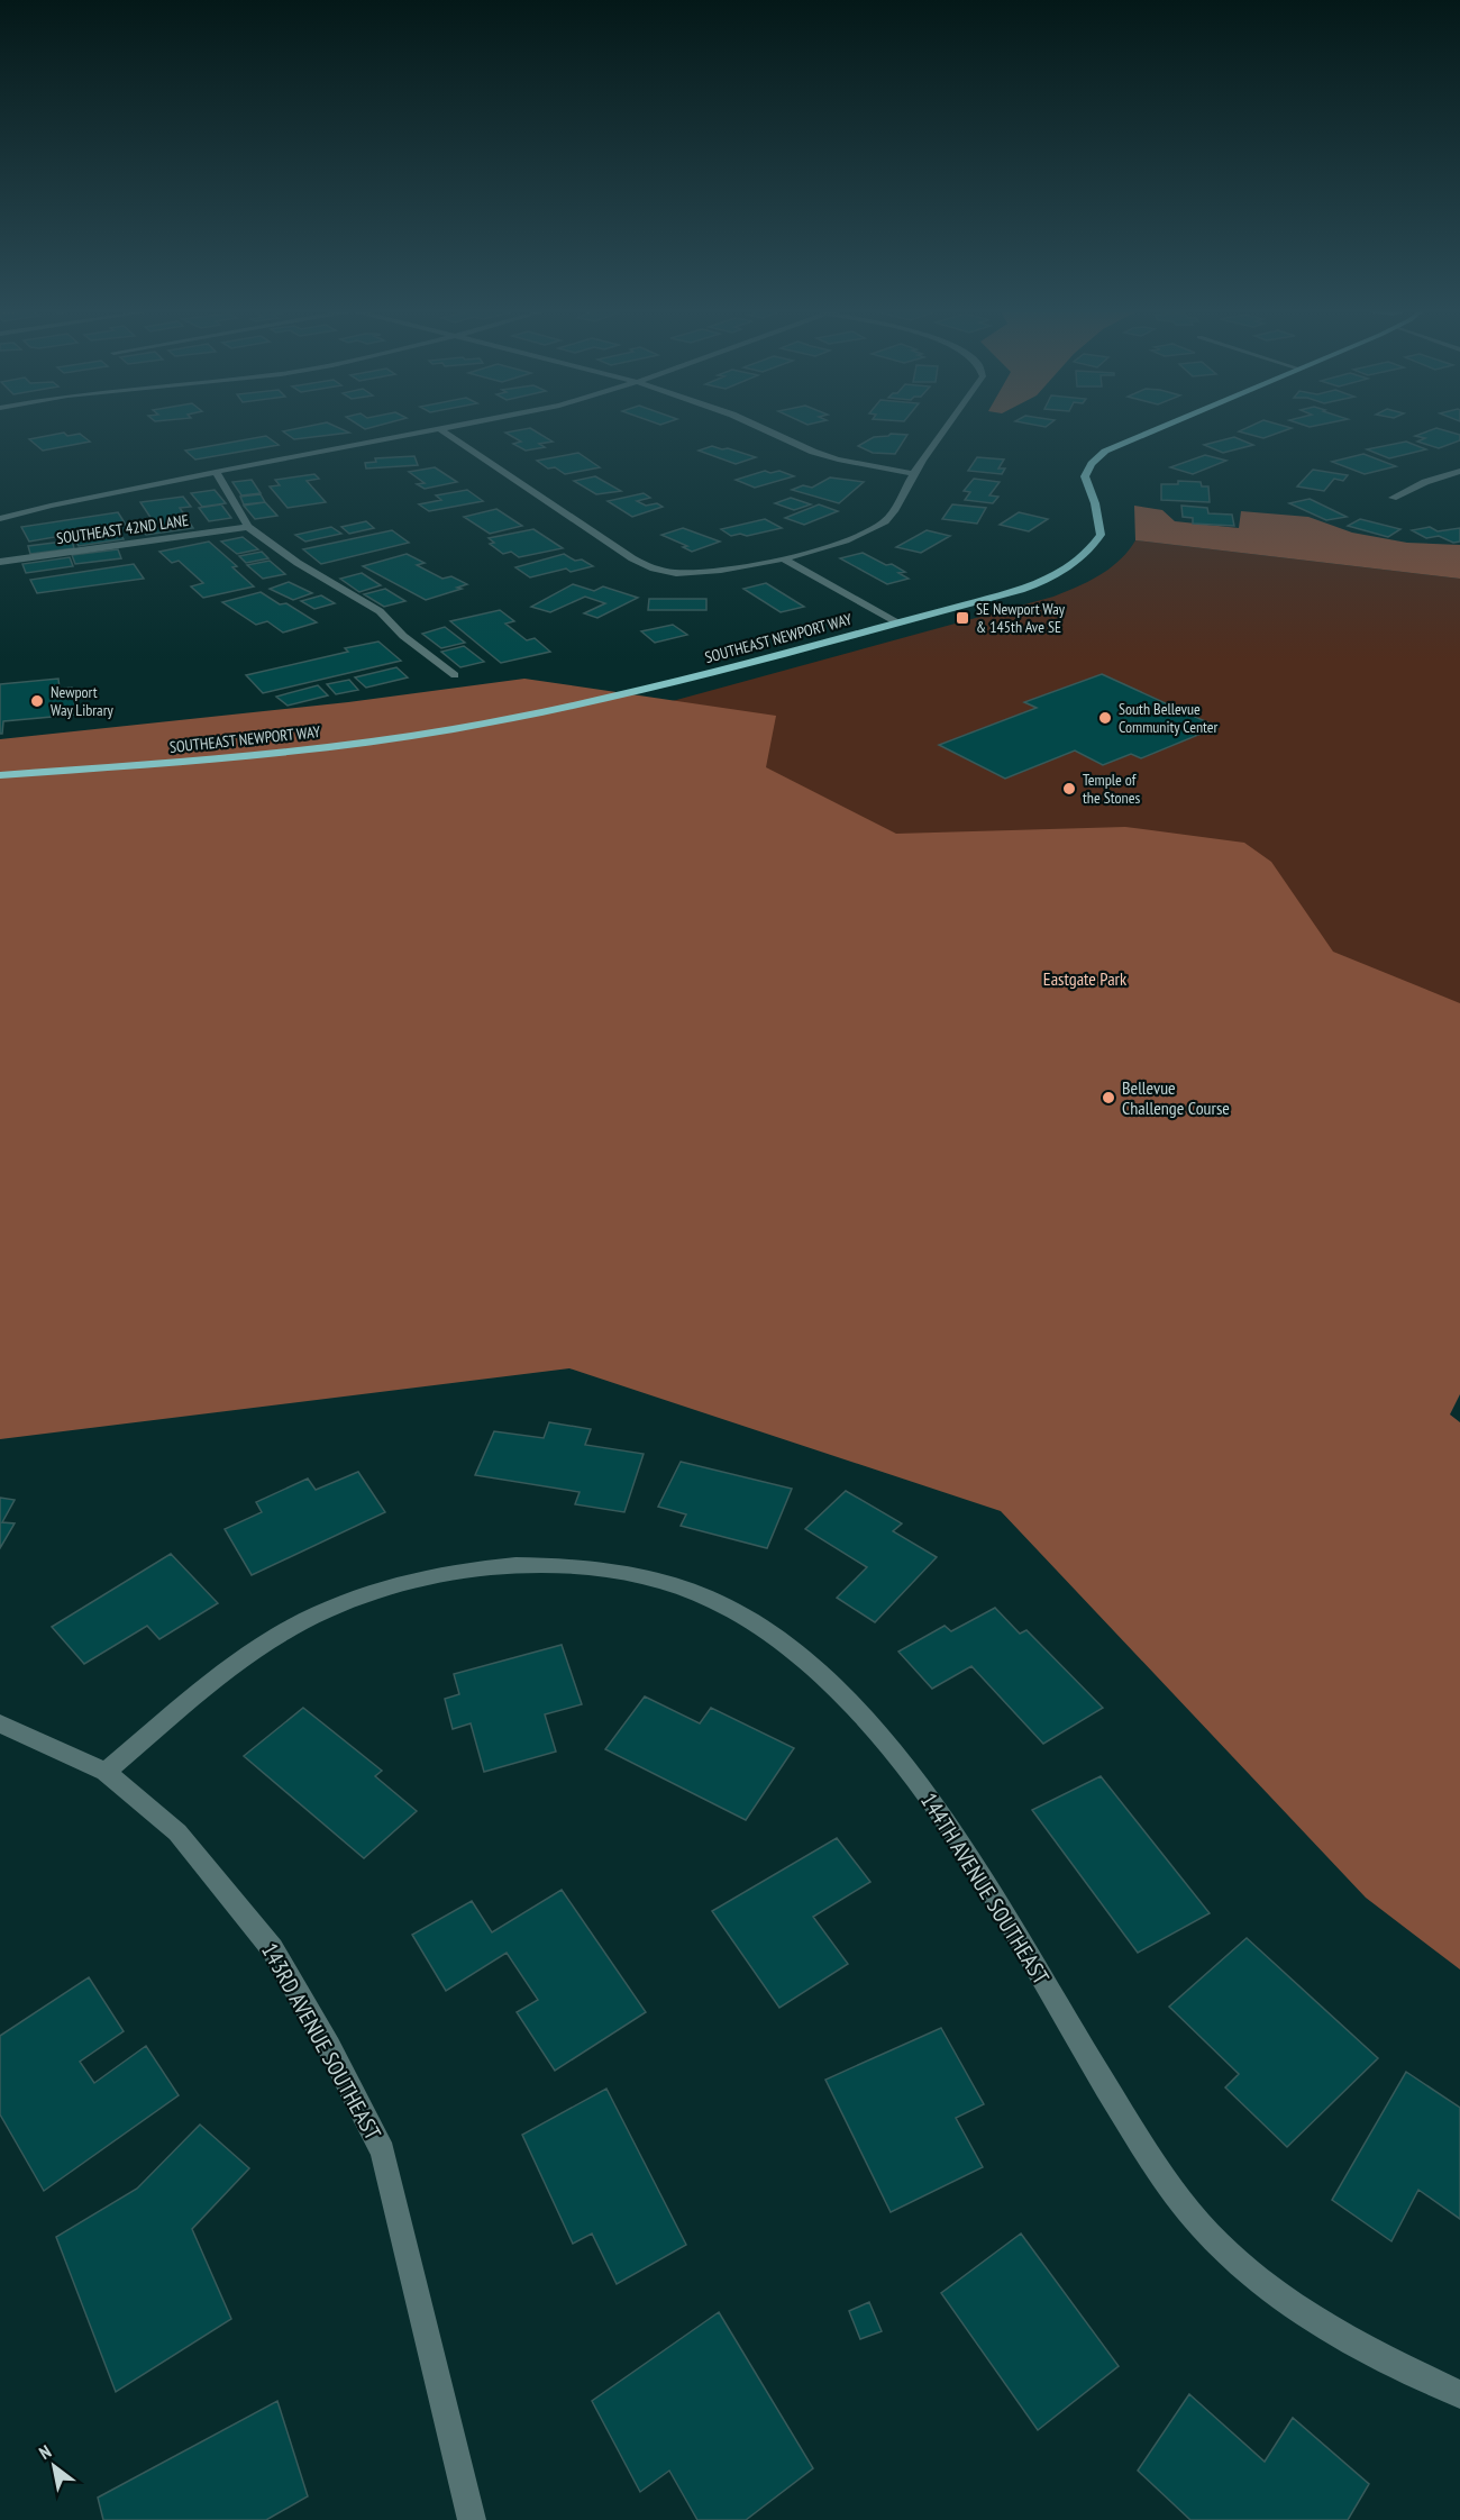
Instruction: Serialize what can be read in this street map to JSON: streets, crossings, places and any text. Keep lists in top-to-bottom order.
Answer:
{
  "streets": {
    "main road": ["SOUTHEAST NEWPORT WAY"],
    "street": ["SOUTHEAST 42ND LANE", "144TH AVENUE SOUTHEAST", "143RD AVENUE SOUTHEAST"]
  },
  "crossings": [
    ["144TH AVENUE SOUTHEAST", "143RD AVENUE SOUTHEAST"]
  ],
  "parks": ["Eastgate Park"],
  "places": {
    "transit": ["SE Newport Way & 145th Ave SE"],
    "other": [
      "Newport Way Library",
      "South Bellevue Community Center",
      "Temple of the Stones",
      "Bellevue Challenge Course"
    ]
  },
  "north": "top left"
}
